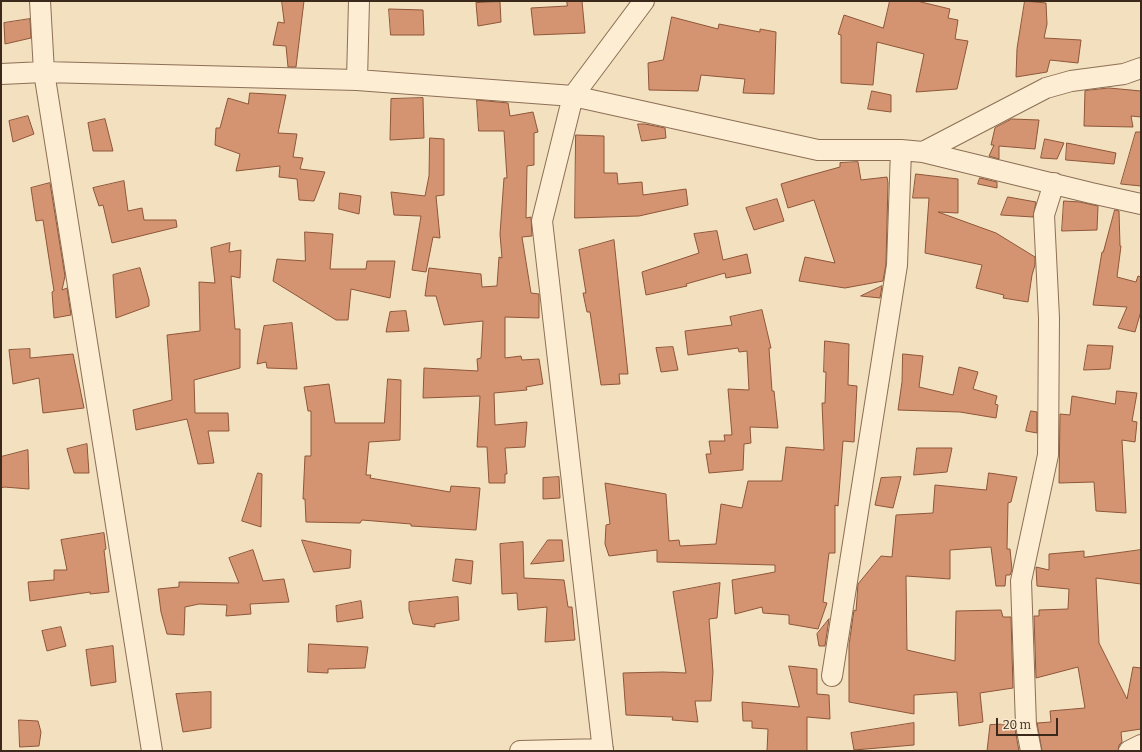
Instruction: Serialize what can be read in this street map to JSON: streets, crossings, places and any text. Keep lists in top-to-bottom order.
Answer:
{
  "scale_bar": "20 m"
}
